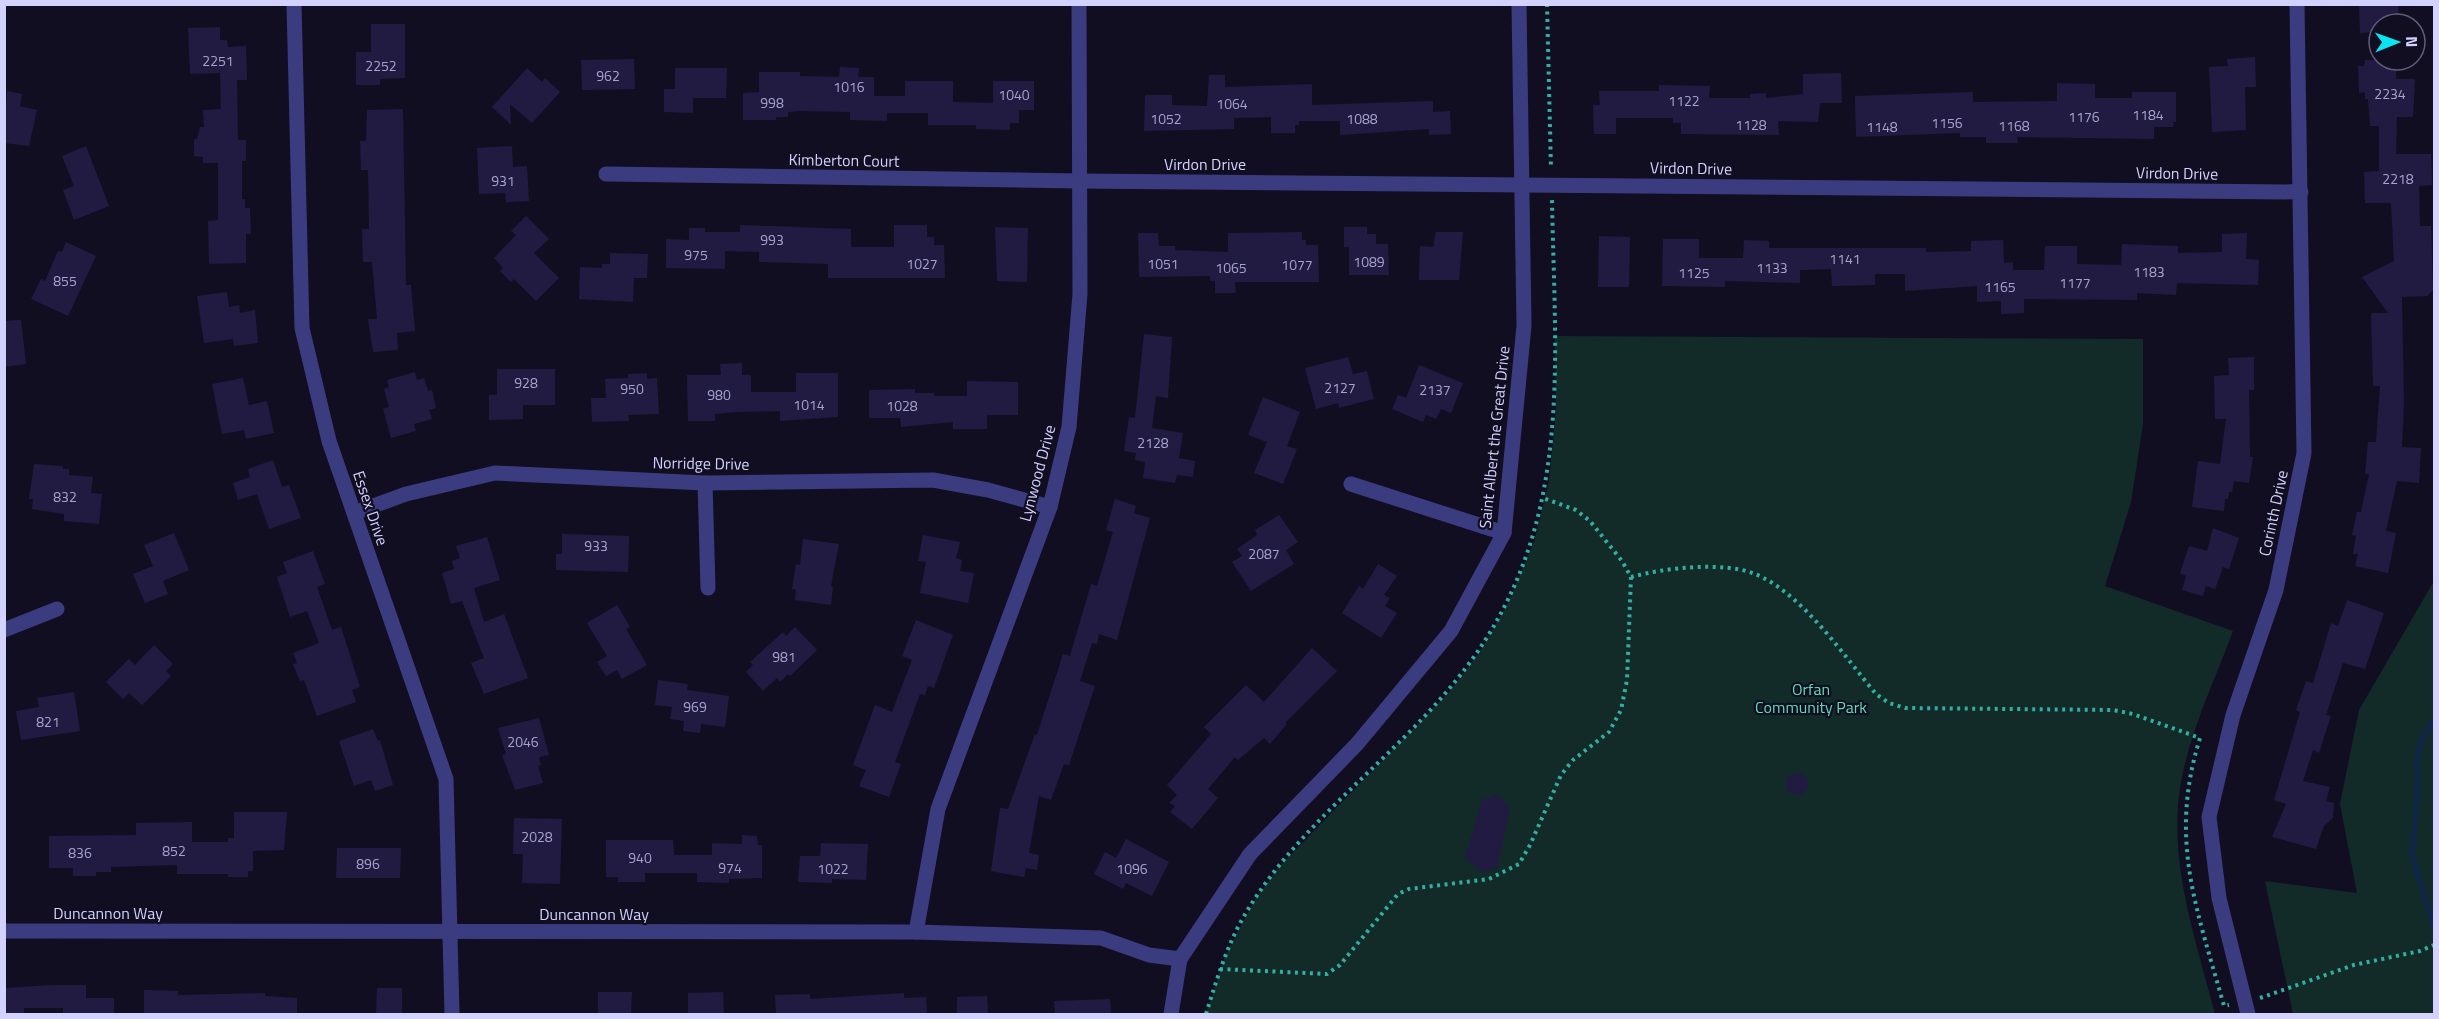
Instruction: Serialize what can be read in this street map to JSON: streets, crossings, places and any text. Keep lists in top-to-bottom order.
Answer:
{
  "streets": {
    "street": [
      "Kimberton Court",
      "Virdon Drive",
      "Saint Albert the Great Drive",
      "Norridge Drive",
      "Lynwood Drive",
      "Essex Drive",
      "Corinth Drive",
      "Duncannon Way"
    ]
  },
  "crossings": [
    ["Kimberton Court", "Virdon Drive"],
    ["Kimberton Court", "Lynwood Drive"],
    ["Virdon Drive", "Saint Albert the Great Drive"],
    ["Virdon Drive", "Lynwood Drive"],
    ["Virdon Drive", "Corinth Drive"],
    ["Saint Albert the Great Drive", "Duncannon Way"],
    ["Norridge Drive", "Lynwood Drive"],
    ["Norridge Drive", "Essex Drive"],
    ["Lynwood Drive", "Duncannon Way"],
    ["Essex Drive", "Duncannon Way"]
  ],
  "parks": ["Orfan Community Park"],
  "house_numbers": [
    "2251",
    "2252",
    "962",
    "1016",
    "2234",
    "1040",
    "1122",
    "998",
    "1064",
    "1184",
    "1176",
    "1052",
    "1088",
    "1156",
    "1128",
    "1168",
    "1148",
    "2218",
    "931",
    "993",
    "975",
    "1141",
    "1089",
    "1027",
    "1051",
    "1077",
    "1065",
    "1133",
    "1183",
    "1125",
    "855",
    "1177",
    "1165",
    "928",
    "2127",
    "950",
    "2137",
    "980",
    "1014",
    "1028",
    "2128",
    "832",
    "933",
    "2087",
    "981",
    "969",
    "821",
    "2046",
    "2028",
    "852",
    "836",
    "940",
    "896",
    "974",
    "1022",
    "1096"
  ],
  "north": "right"
}
